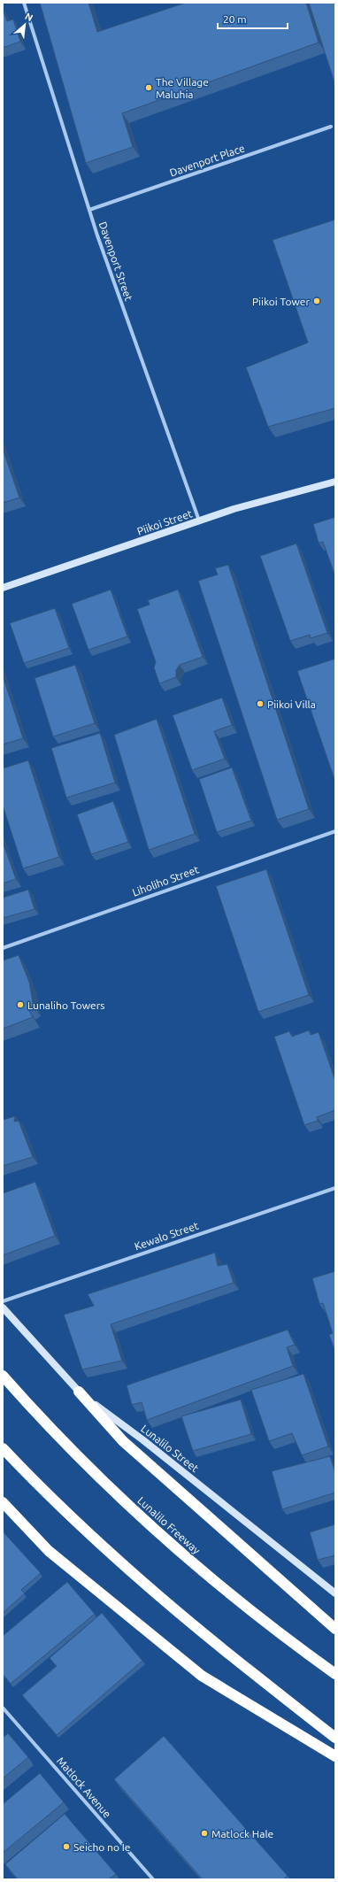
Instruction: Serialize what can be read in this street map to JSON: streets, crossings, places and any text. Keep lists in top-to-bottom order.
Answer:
{
  "streets": {
    "highway": ["Lunalilo Freeway"],
    "main road": ["Piikoi Street", "Lunalilo Street"],
    "street": [
      "Davenport Place",
      "Davenport Street",
      "Liholiho Street",
      "Kewalo Street",
      "Matlock Avenue"
    ]
  },
  "crossings": [
    ["Davenport Place", "Davenport Street"],
    ["Davenport Street", "Piikoi Street"]
  ],
  "places": [
    "The Village Maluhia",
    "Piikoi Tower",
    "Piikoi Villa",
    "Lunaliho Towers",
    "Matlock Hale",
    "Seicho no Ie"
  ],
  "scale_bar": "20 m",
  "north": "top right"
}
